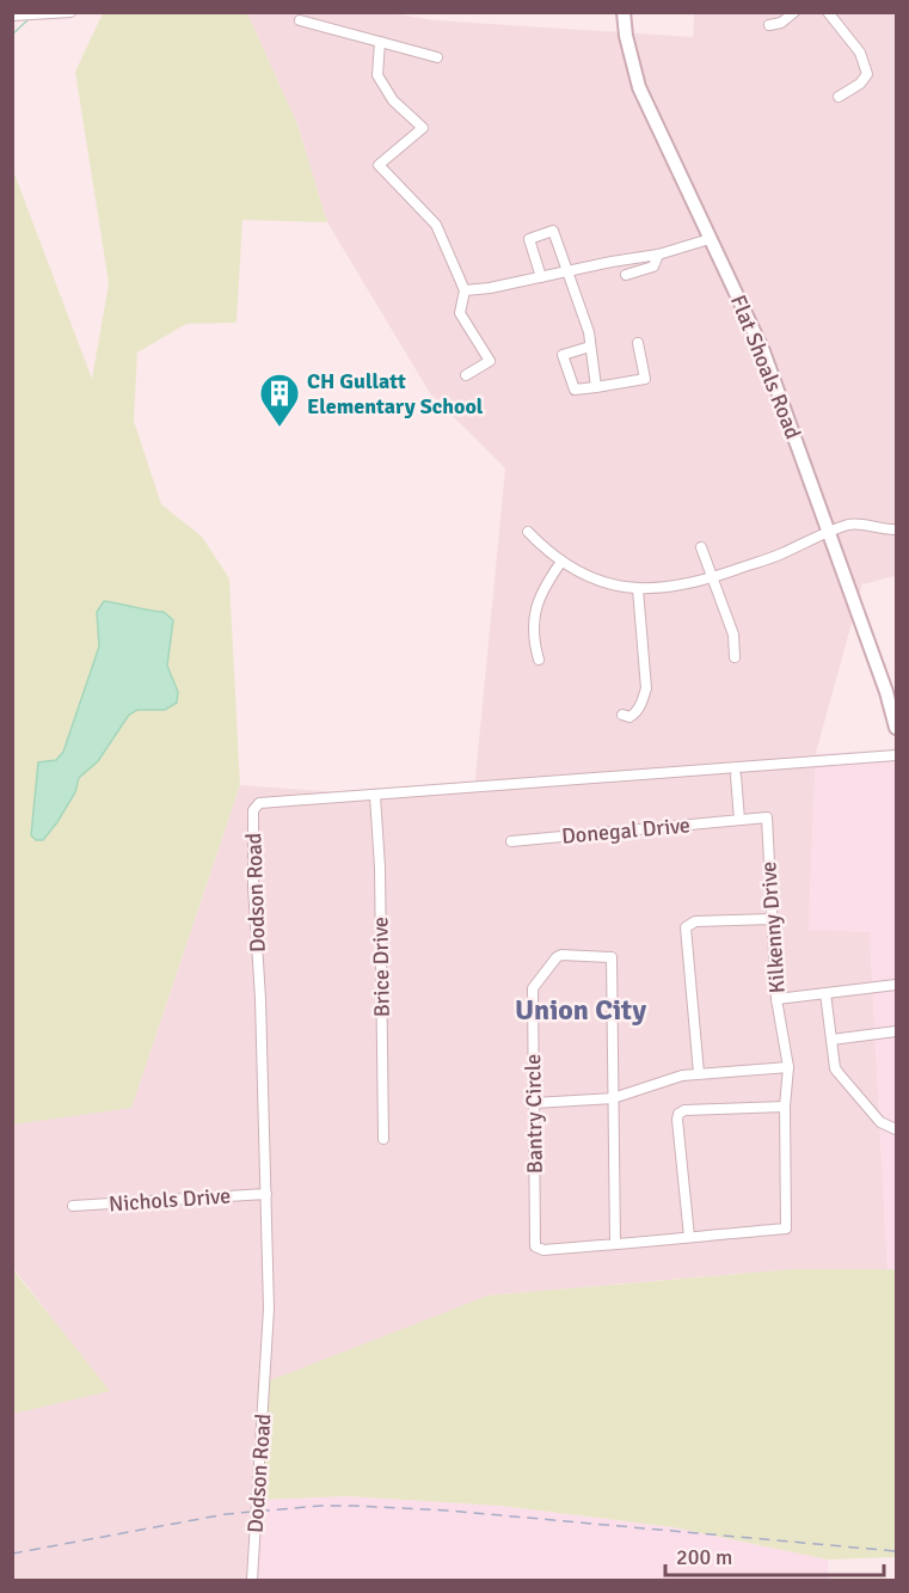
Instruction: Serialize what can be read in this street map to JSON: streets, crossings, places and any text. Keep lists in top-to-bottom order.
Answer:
{
  "streets": {
    "street": [
      "Flat Shoals Road",
      "Donegal Drive",
      "Dodson Road",
      "Kilkenny Drive",
      "Brice Drive",
      "Bantry Circle",
      "Nichols Drive"
    ]
  },
  "crossings": [
    ["Donegal Drive", "Kilkenny Drive"],
    ["Dodson Road", "Brice Drive"],
    ["Dodson Road", "Nichols Drive"]
  ],
  "districts": ["Union City"],
  "places": {
    "building": ["CH Gullatt Elementary School"]
  },
  "scale_bar": "200 m"
}
